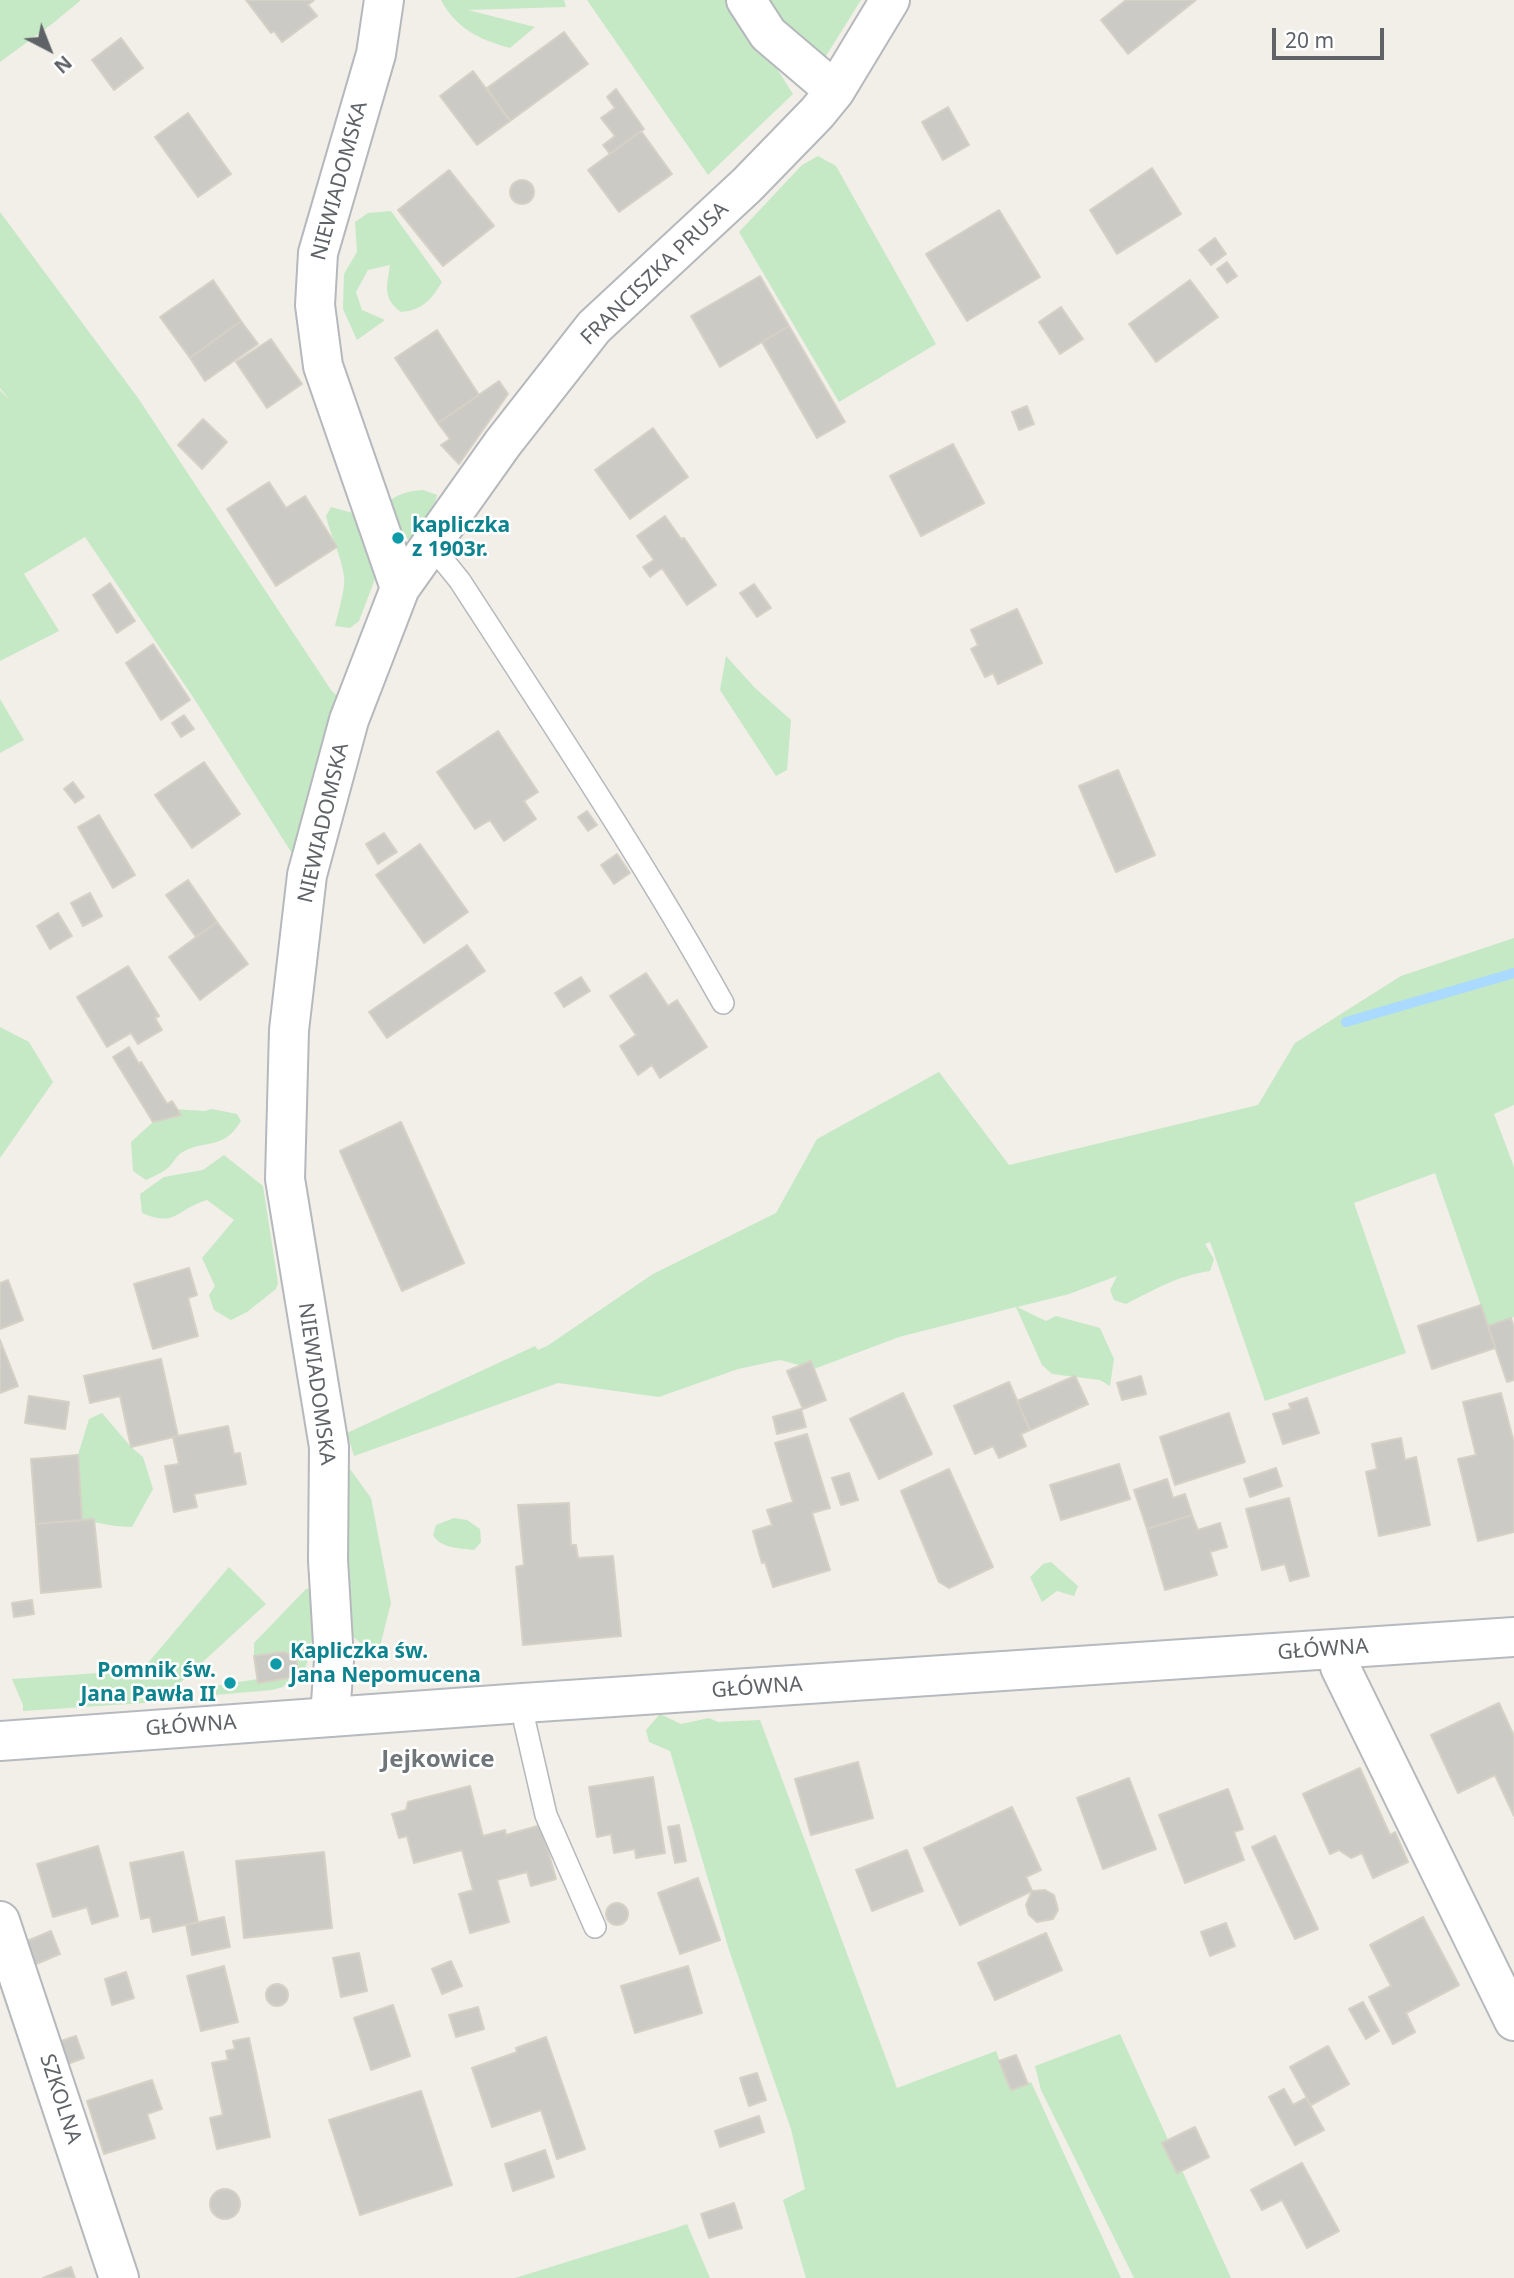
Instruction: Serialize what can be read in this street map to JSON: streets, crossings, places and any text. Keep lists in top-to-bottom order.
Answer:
{
  "streets": {
    "street": [
      "NIEWIADOMSKA",
      "FRANCISZKA PRUSA",
      "GŁÓWNA",
      "SZKOLNA"
    ]
  },
  "crossings": [
    ["NIEWIADOMSKA", "FRANCISZKA PRUSA"],
    ["NIEWIADOMSKA", "GŁÓWNA"]
  ],
  "districts": ["Jejkowice"],
  "places": ["kapliczka z 1903r.", "Kapliczka św. Jana Nepomucena", "Pomnik św. Jana Pawła II"],
  "scale_bar": "20 m",
  "north": "bottom right"
}
